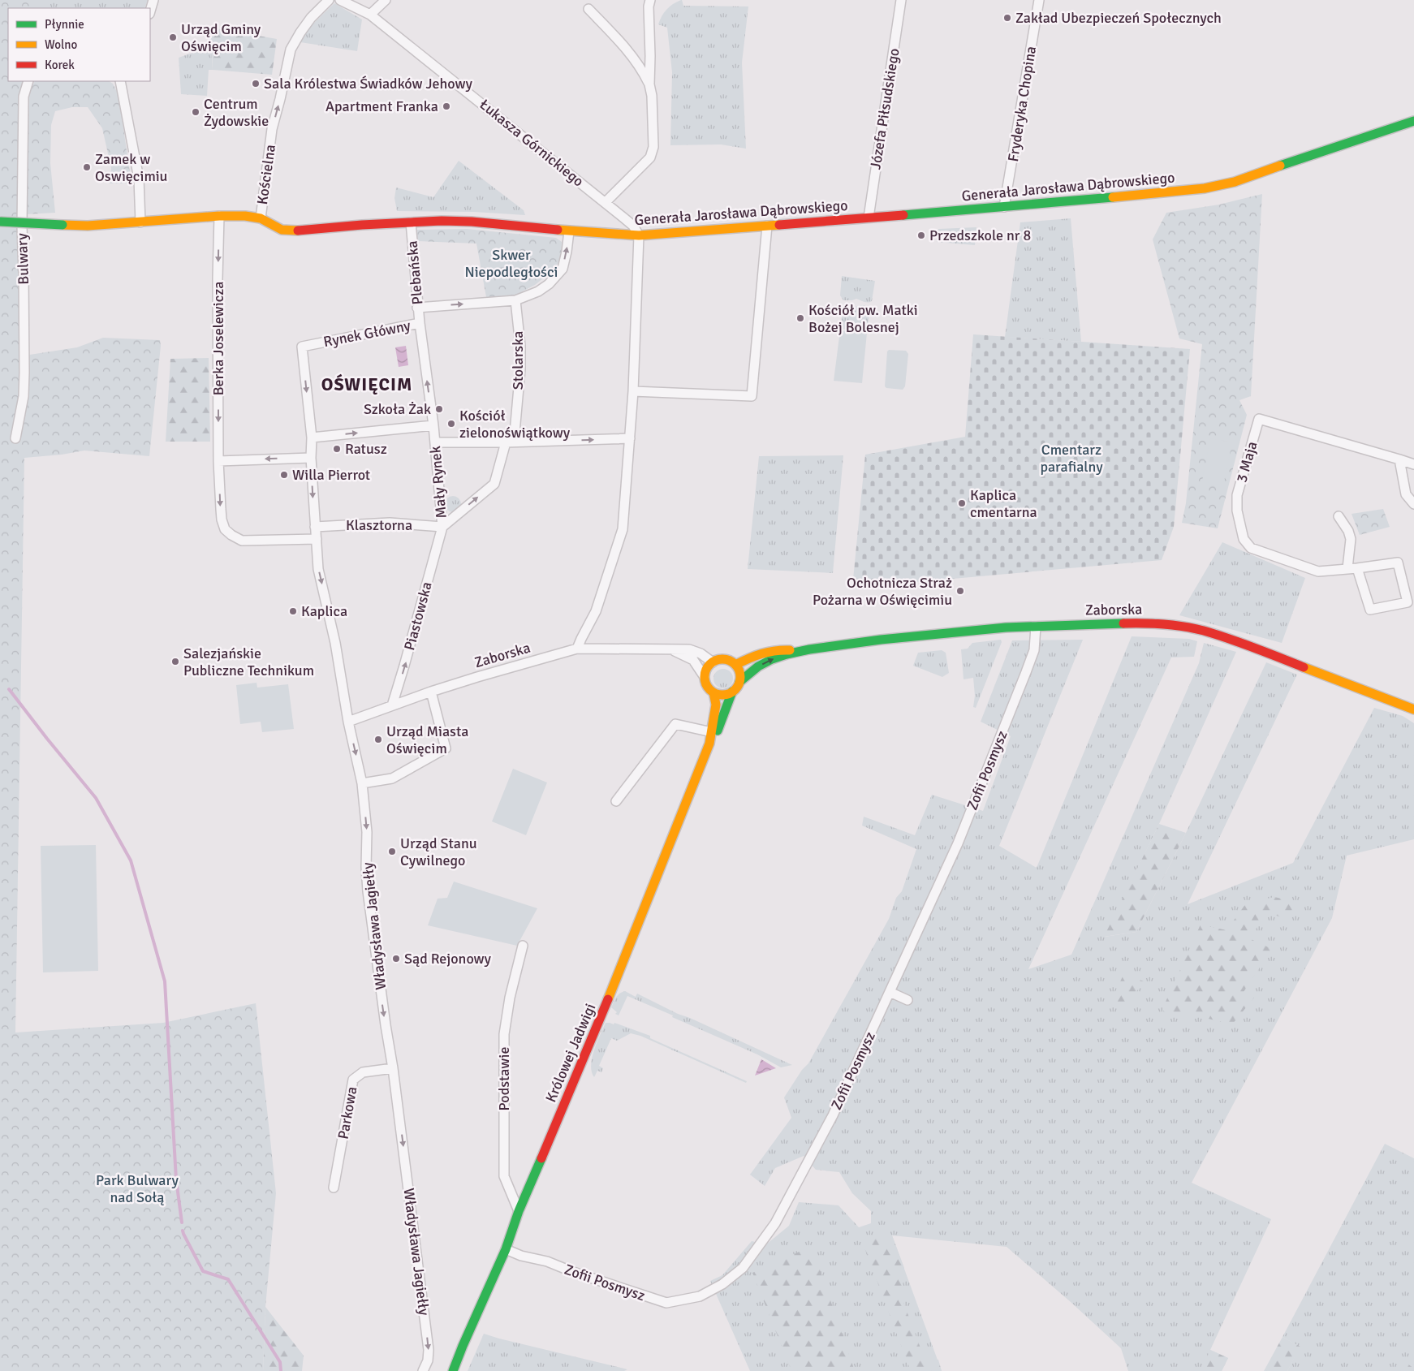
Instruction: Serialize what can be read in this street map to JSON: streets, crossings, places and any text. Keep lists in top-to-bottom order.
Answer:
{
  "streets": {
    "street": [
      "Fryderyka Chopina",
      "Józefa Piłsudskiego",
      "Łukasza Górnickiego",
      "Kościelna",
      "Generała Jarosława Dąbrowskiego",
      "Bulwary",
      "Plebańska",
      "Rynek Główny",
      "Berka Joselewicza",
      "Stolarska",
      "3 Maja",
      "Mały Rynek",
      "Klasztorna",
      "Zaborska",
      "Piastowska",
      "Zofii Posmysz",
      "Władysława Jagiełły",
      "Królowej Jadwigi",
      "Podstawie",
      "Parkowa"
    ]
  },
  "crossings": [
    ["Fryderyka Chopina", "Generała Jarosława Dąbrowskiego"],
    ["Józefa Piłsudskiego", "Generała Jarosława Dąbrowskiego"],
    ["Łukasza Górnickiego", "Generała Jarosława Dąbrowskiego"],
    ["Kościelna", "Generała Jarosława Dąbrowskiego"],
    ["Generała Jarosława Dąbrowskiego", "Plebańska"],
    ["Generała Jarosława Dąbrowskiego", "Berka Joselewicza"],
    ["Plebańska", "Rynek Główny"],
    ["Rynek Główny", "Mały Rynek"],
    ["Rynek Główny", "Władysława Jagiełły"],
    ["Berka Joselewicza", "Władysława Jagiełły"],
    ["Stolarska", "Mały Rynek"],
    ["Mały Rynek", "Klasztorna"],
    ["Mały Rynek", "Piastowska"],
    ["Klasztorna", "Piastowska"],
    ["Klasztorna", "Władysława Jagiełły"],
    ["Zaborska", "Piastowska"],
    ["Zaborska", "Zofii Posmysz"],
    ["Zaborska", "Władysława Jagiełły"],
    ["Zaborska", "Królowej Jadwigi"],
    ["Zofii Posmysz", "Królowej Jadwigi"],
    ["Władysława Jagiełły", "Parkowa"],
    ["Królowej Jadwigi", "Podstawie"]
  ],
  "one_way": [
    "Kościelna",
    "Berka Joselewicza",
    "Mały Rynek",
    "Piastowska",
    "Władysława Jagiełły"
  ],
  "districts": ["OŚWIĘCIM"],
  "parks": ["Skwer Niepodległości", "Cmentarz parafialny", "Park Bulwary nad Sołą"],
  "places": [
    "Zakład Ubezpieczeń Społecznych",
    "Urząd Gminy Oświęcim",
    "Sala Królestwa Świadków Jehowy",
    "Apartment Franka",
    "Centrum Żydowskie",
    "Zamek w Oswięcimiu",
    "Przedszkole nr 8",
    "Kościół pw. Matki Bożej Bolesnej",
    "Szkoła Żak",
    "Kościół zielonoświątkowy",
    "Ratusz",
    "Willa Pierrot",
    "Kaplica cmentarna",
    "Ochotnicza Straż Pożarna w Oświęcimiu",
    "Kaplica",
    "Salezjańskie Publiczne Technikum",
    "Urząd Miasta Oświęcim",
    "Urząd Stanu Cywilnego",
    "Sąd Rejonowy"
  ],
  "legend": ["Płynnie", "Wolno", "Korek"]
}
